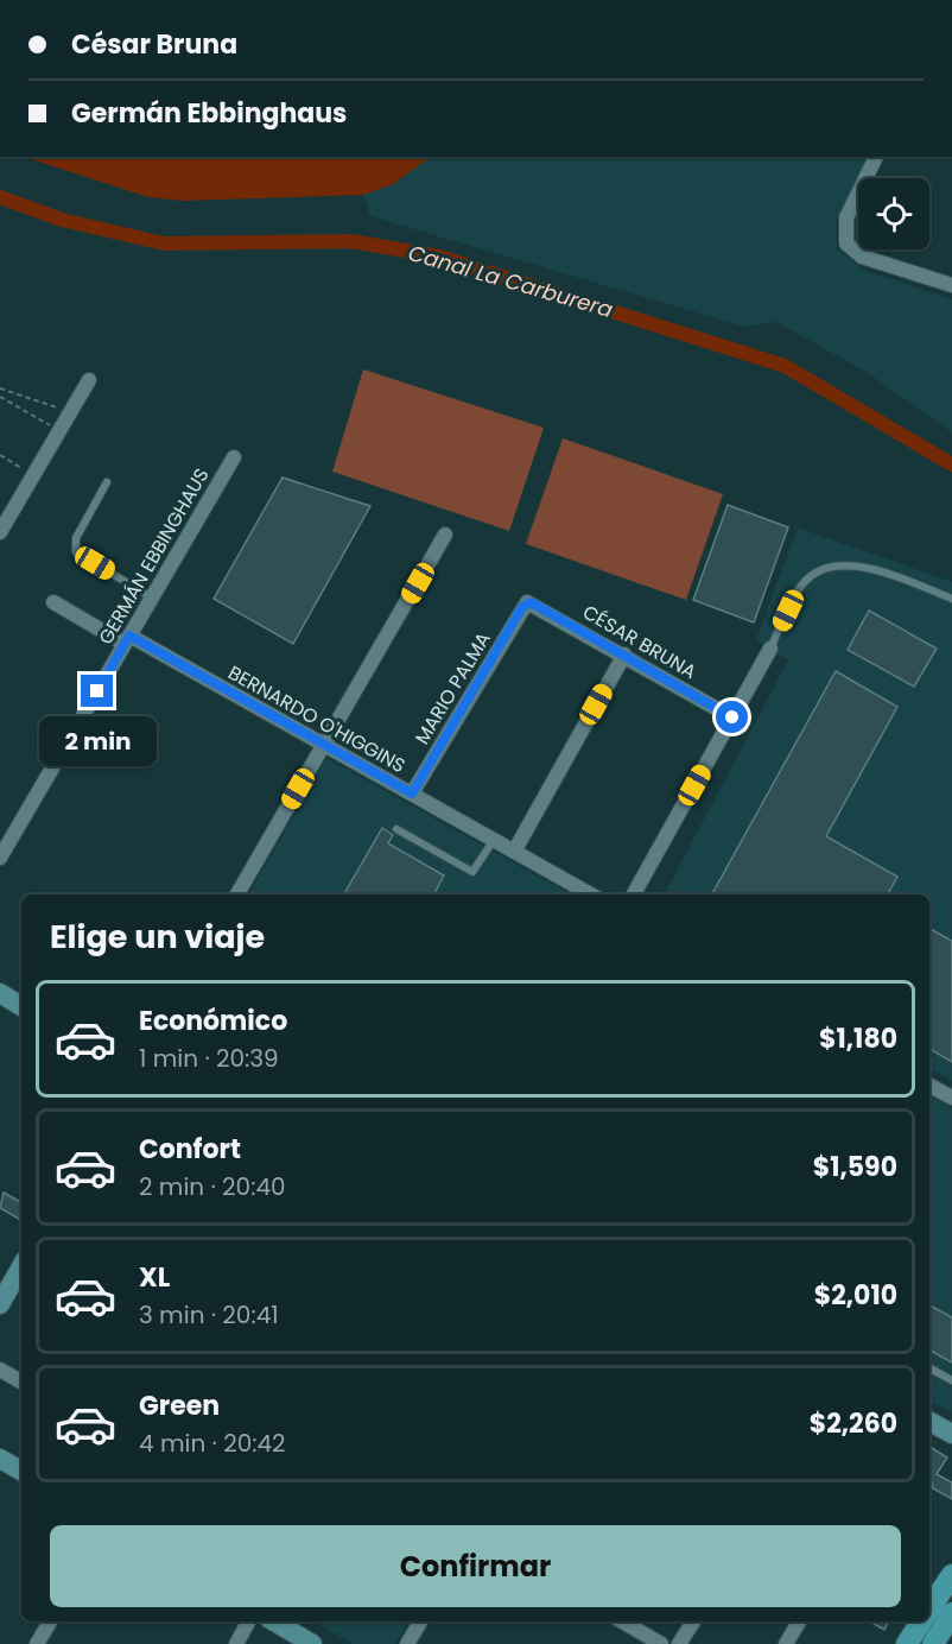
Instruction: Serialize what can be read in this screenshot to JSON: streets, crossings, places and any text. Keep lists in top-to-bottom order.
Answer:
{
  "streets": {
    "street": [
      "GERMÁN EBBINGHAUS",
      "CÉSAR BRUNA",
      "MARIO PALMA",
      "BERNARDO O'HIGGINS"
    ]
  },
  "crossings": [
    ["GERMÁN EBBINGHAUS", "BERNARDO O'HIGGINS"],
    ["CÉSAR BRUNA", "MARIO PALMA"],
    ["MARIO PALMA", "BERNARDO O'HIGGINS"]
  ],
  "water": ["Canal La Carburera"],
  "page": {
    "banner": ["César Bruna", "Germán Ebbinghaus"],
    "bubble": "2 min",
    "heading": "Elige un viaje",
    "list": [
      {
        "name": "Económico",
        "note": "1 min · 20:39",
        "value": "$1,180"
      },
      {
        "name": "Confort",
        "note": "2 min · 20:40",
        "value": "$1,590"
      },
      {
        "name": "XL",
        "note": "3 min · 20:41",
        "value": "$2,010"
      },
      {
        "name": "Green",
        "note": "4 min · 20:42",
        "value": "$2,260"
      }
    ],
    "buttons": "Confirmar"
  }
}
